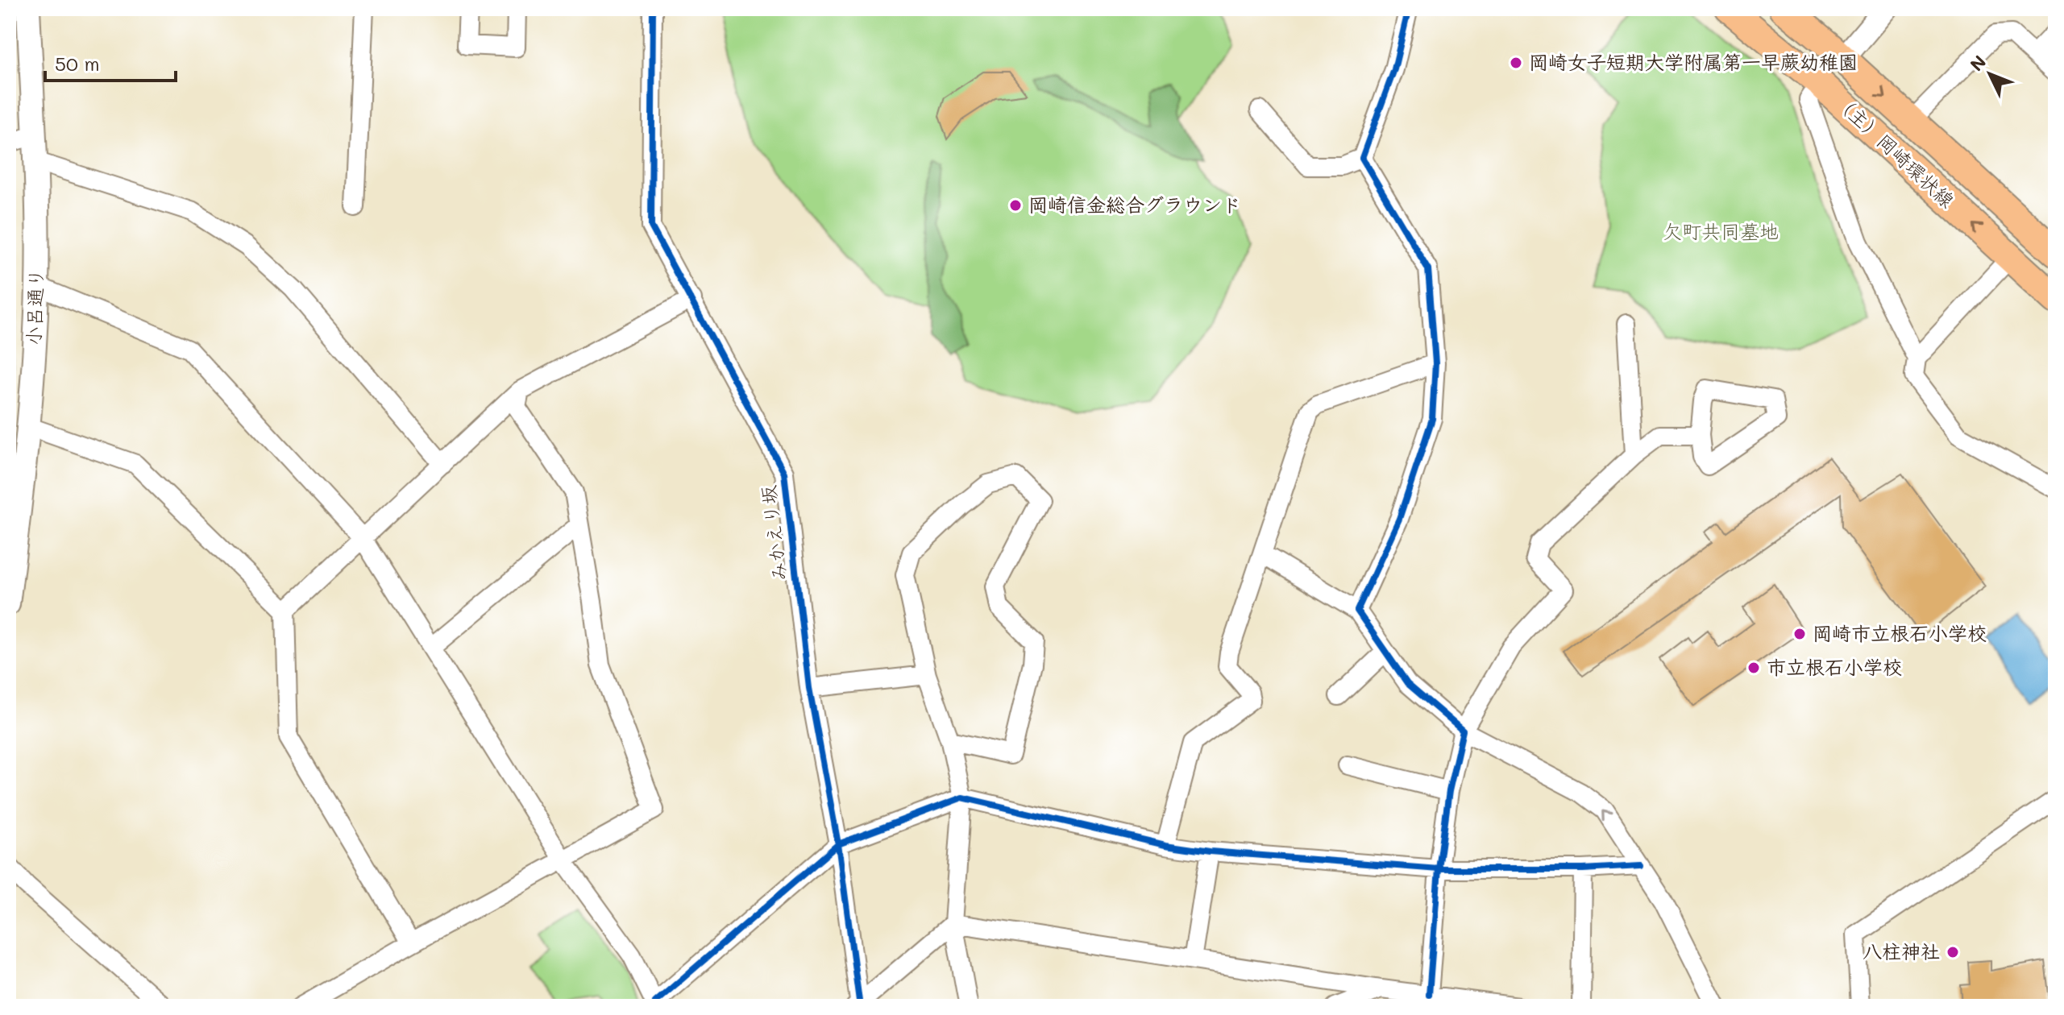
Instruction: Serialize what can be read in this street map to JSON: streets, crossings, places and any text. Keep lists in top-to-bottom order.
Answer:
{
  "streets": {
    "main road": ["（主）岡崎環状線"],
    "street": ["小呂通り", "みかえり坂"]
  },
  "parks": ["欠町共同墓地"],
  "places": [
    "岡崎女子短期大学附属第一早蕨幼稚園",
    "岡崎信金総合グラウンド",
    "岡崎市立根石小学校",
    "市立根石小学校",
    "八柱神社"
  ],
  "scale_bar": "50 m",
  "north": "top left"
}
